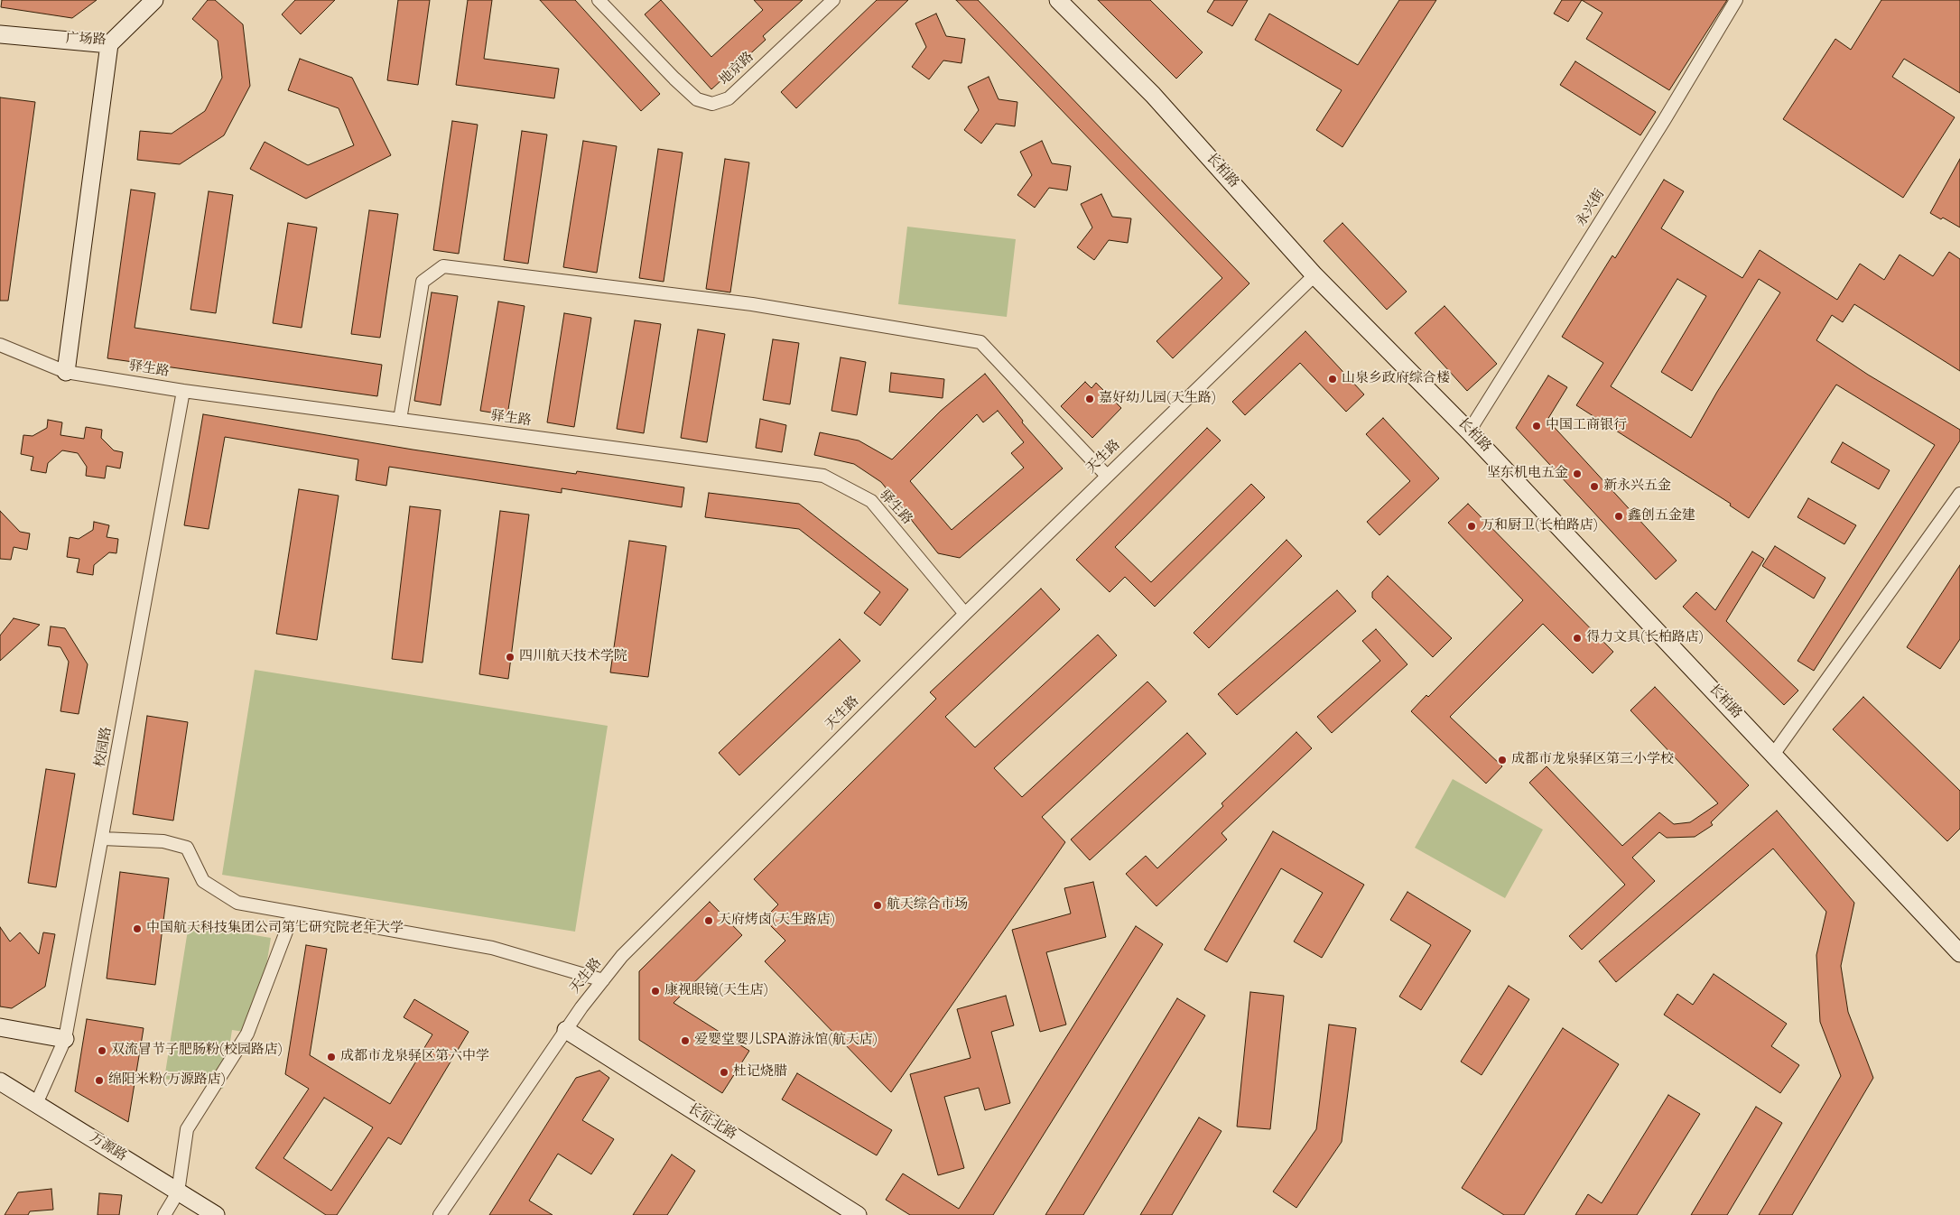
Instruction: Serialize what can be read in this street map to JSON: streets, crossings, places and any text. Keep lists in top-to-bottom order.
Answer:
{
  "streets": {
    "street": [
      "广场路",
      "地京路",
      "长柏路",
      "永兴街",
      "驿生路",
      "天生路",
      "校园路",
      "长征北路",
      "万源路"
    ]
  },
  "crossings": [
    ["长柏路", "永兴街"],
    ["长柏路", "天生路"],
    ["驿生路", "天生路"],
    ["驿生路", "校园路"],
    ["天生路", "长征北路"],
    ["校园路", "万源路"]
  ],
  "places": [
    "山泉乡政府综合楼",
    "嘉好幼儿园(天生路)",
    "中国工商银行",
    "坚东机电五金",
    "新永兴五金",
    "鑫创五金建",
    "万和厨卫(长柏路店)",
    "得力文具(长柏路店)",
    "四川航天技术学院",
    "成都市龙泉驿区第三小学校",
    "航天综合市场",
    "天府烤卤(天生路店)",
    "中国航天科技集团公司第七研究院老年大学",
    "康视眼镜(天生店)",
    "爱婴堂婴儿SPA游泳馆(航天店)",
    "双流冒节子肥肠粉(校园路店)",
    "成都市龙泉驿区第六中学",
    "杜记烧腊",
    "绵阳米粉(万源路店)"
  ]
}
